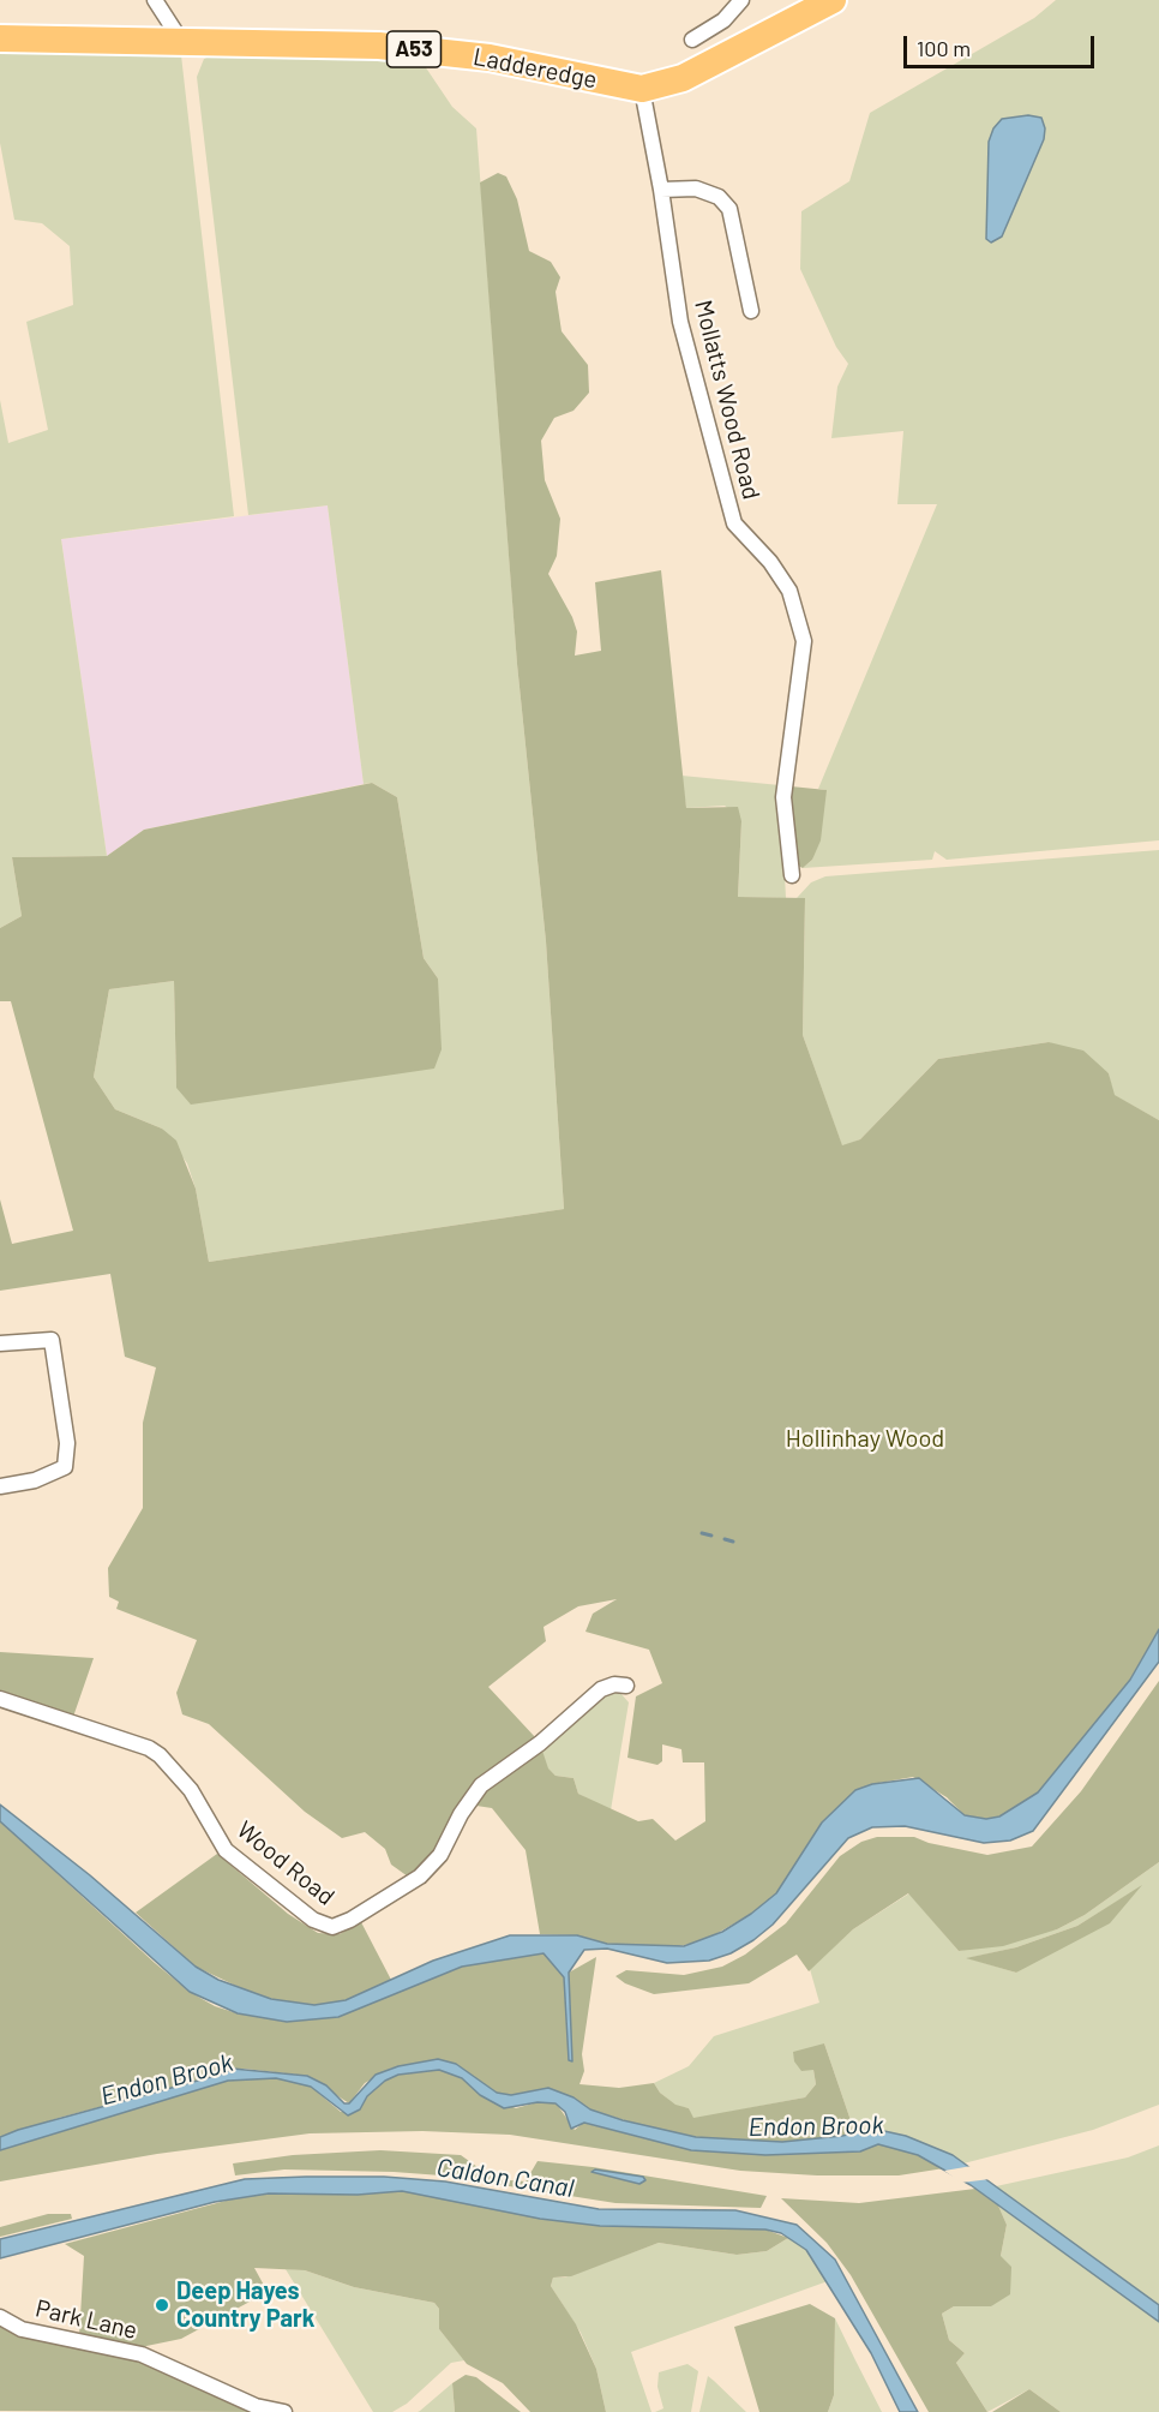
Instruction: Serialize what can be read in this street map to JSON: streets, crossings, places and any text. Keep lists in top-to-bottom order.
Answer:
{
  "streets": {
    "highway": ["A53", "Ladderedge"],
    "street": ["Mollatts Wood Road", "Wood Road", "Park Lane"]
  },
  "crossings": [
    ["Ladderedge", "Mollatts Wood Road"]
  ],
  "water": ["Endon Brook", "Caldon Canal"],
  "parks": ["Hollinhay Wood"],
  "places": ["Deep Hayes Country Park"],
  "scale_bar": "100 m"
}
